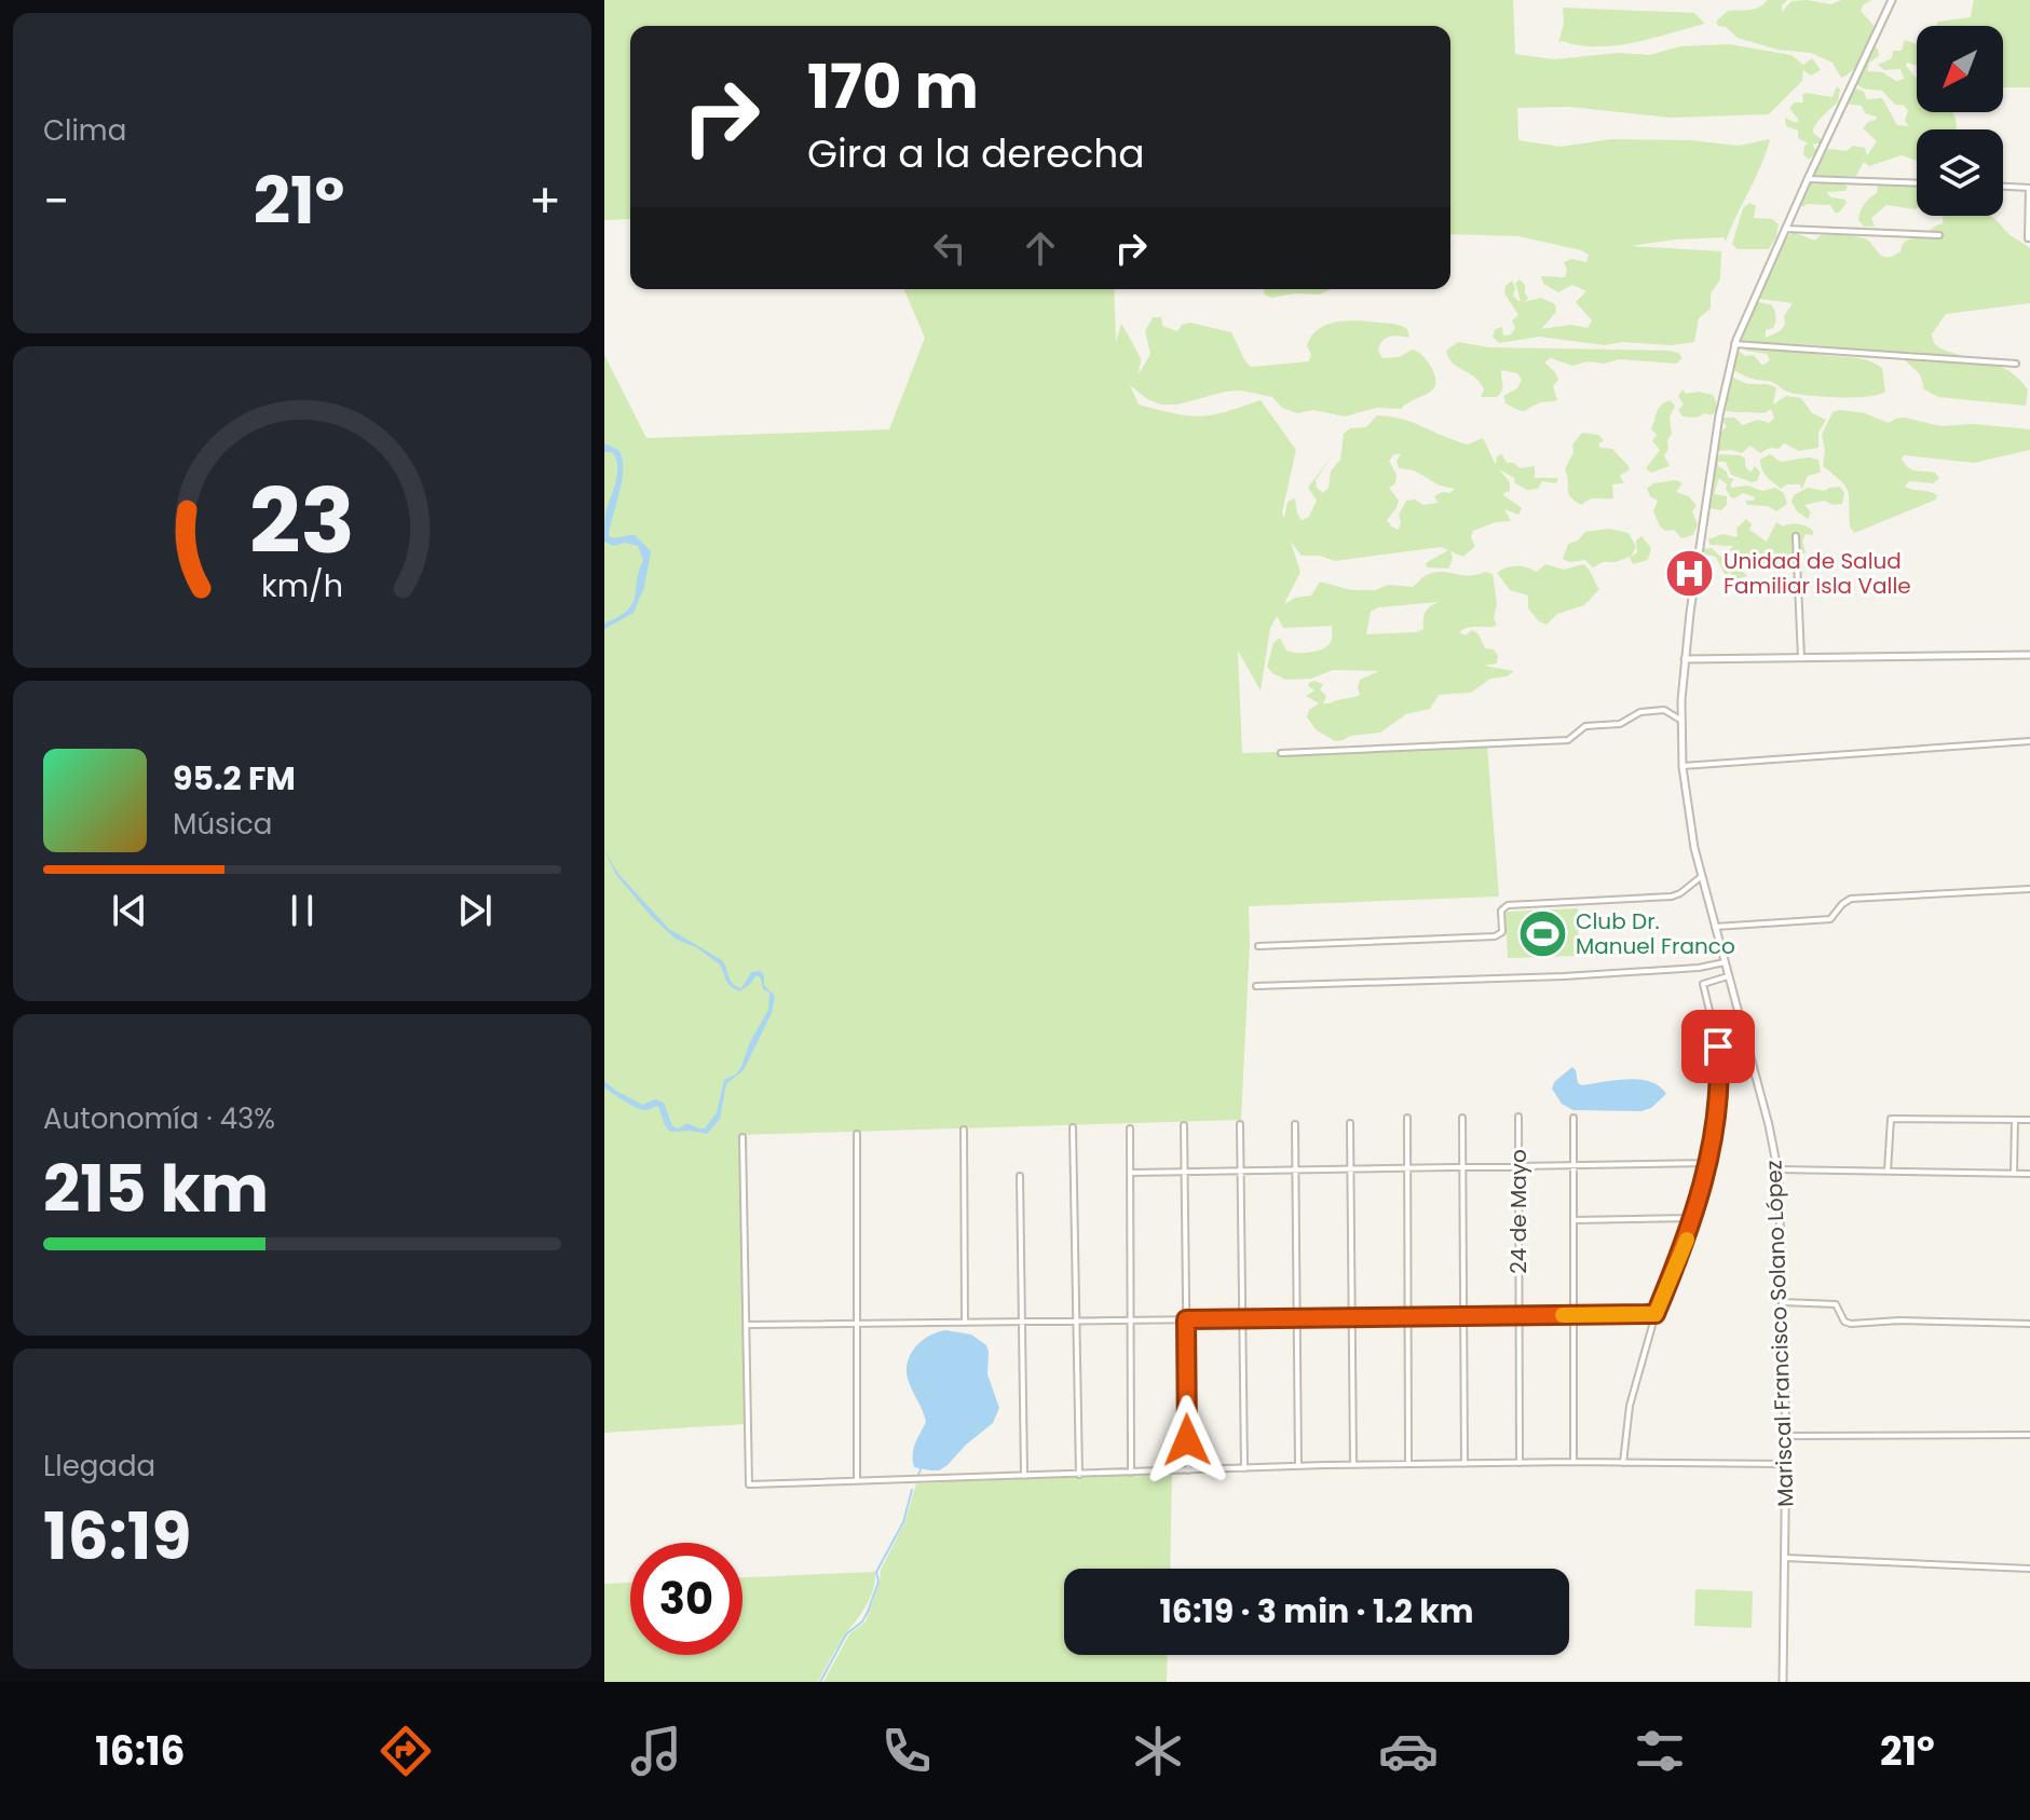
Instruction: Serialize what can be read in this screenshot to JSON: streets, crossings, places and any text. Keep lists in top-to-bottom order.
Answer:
{
  "streets": {
    "street": ["24 de Mayo", "Mariscal Francisco Solano López"]
  },
  "places": {
    "hospital": ["Unidad de Salud Familiar Isla Valle"],
    "sports": ["Club Dr. Manuel Franco"]
  },
  "north": "bottom left",
  "page": {
    "tile": [
      "Clima",
      ["Autonomía · 43%", "215 km"],
      ["Llegada", "16:19"]
    ],
    "turn": ["170 m", "Gira a la derecha"],
    "heat": ["−", "21°", "+"],
    "song": ["95.2 FM", "Música"],
    "limit": "30",
    "trip": "16:19 · 3 min · 1.2 km",
    "tabs": ["16:16", "21°"],
    "gauge": ["23", "km/h"]
  }
}
